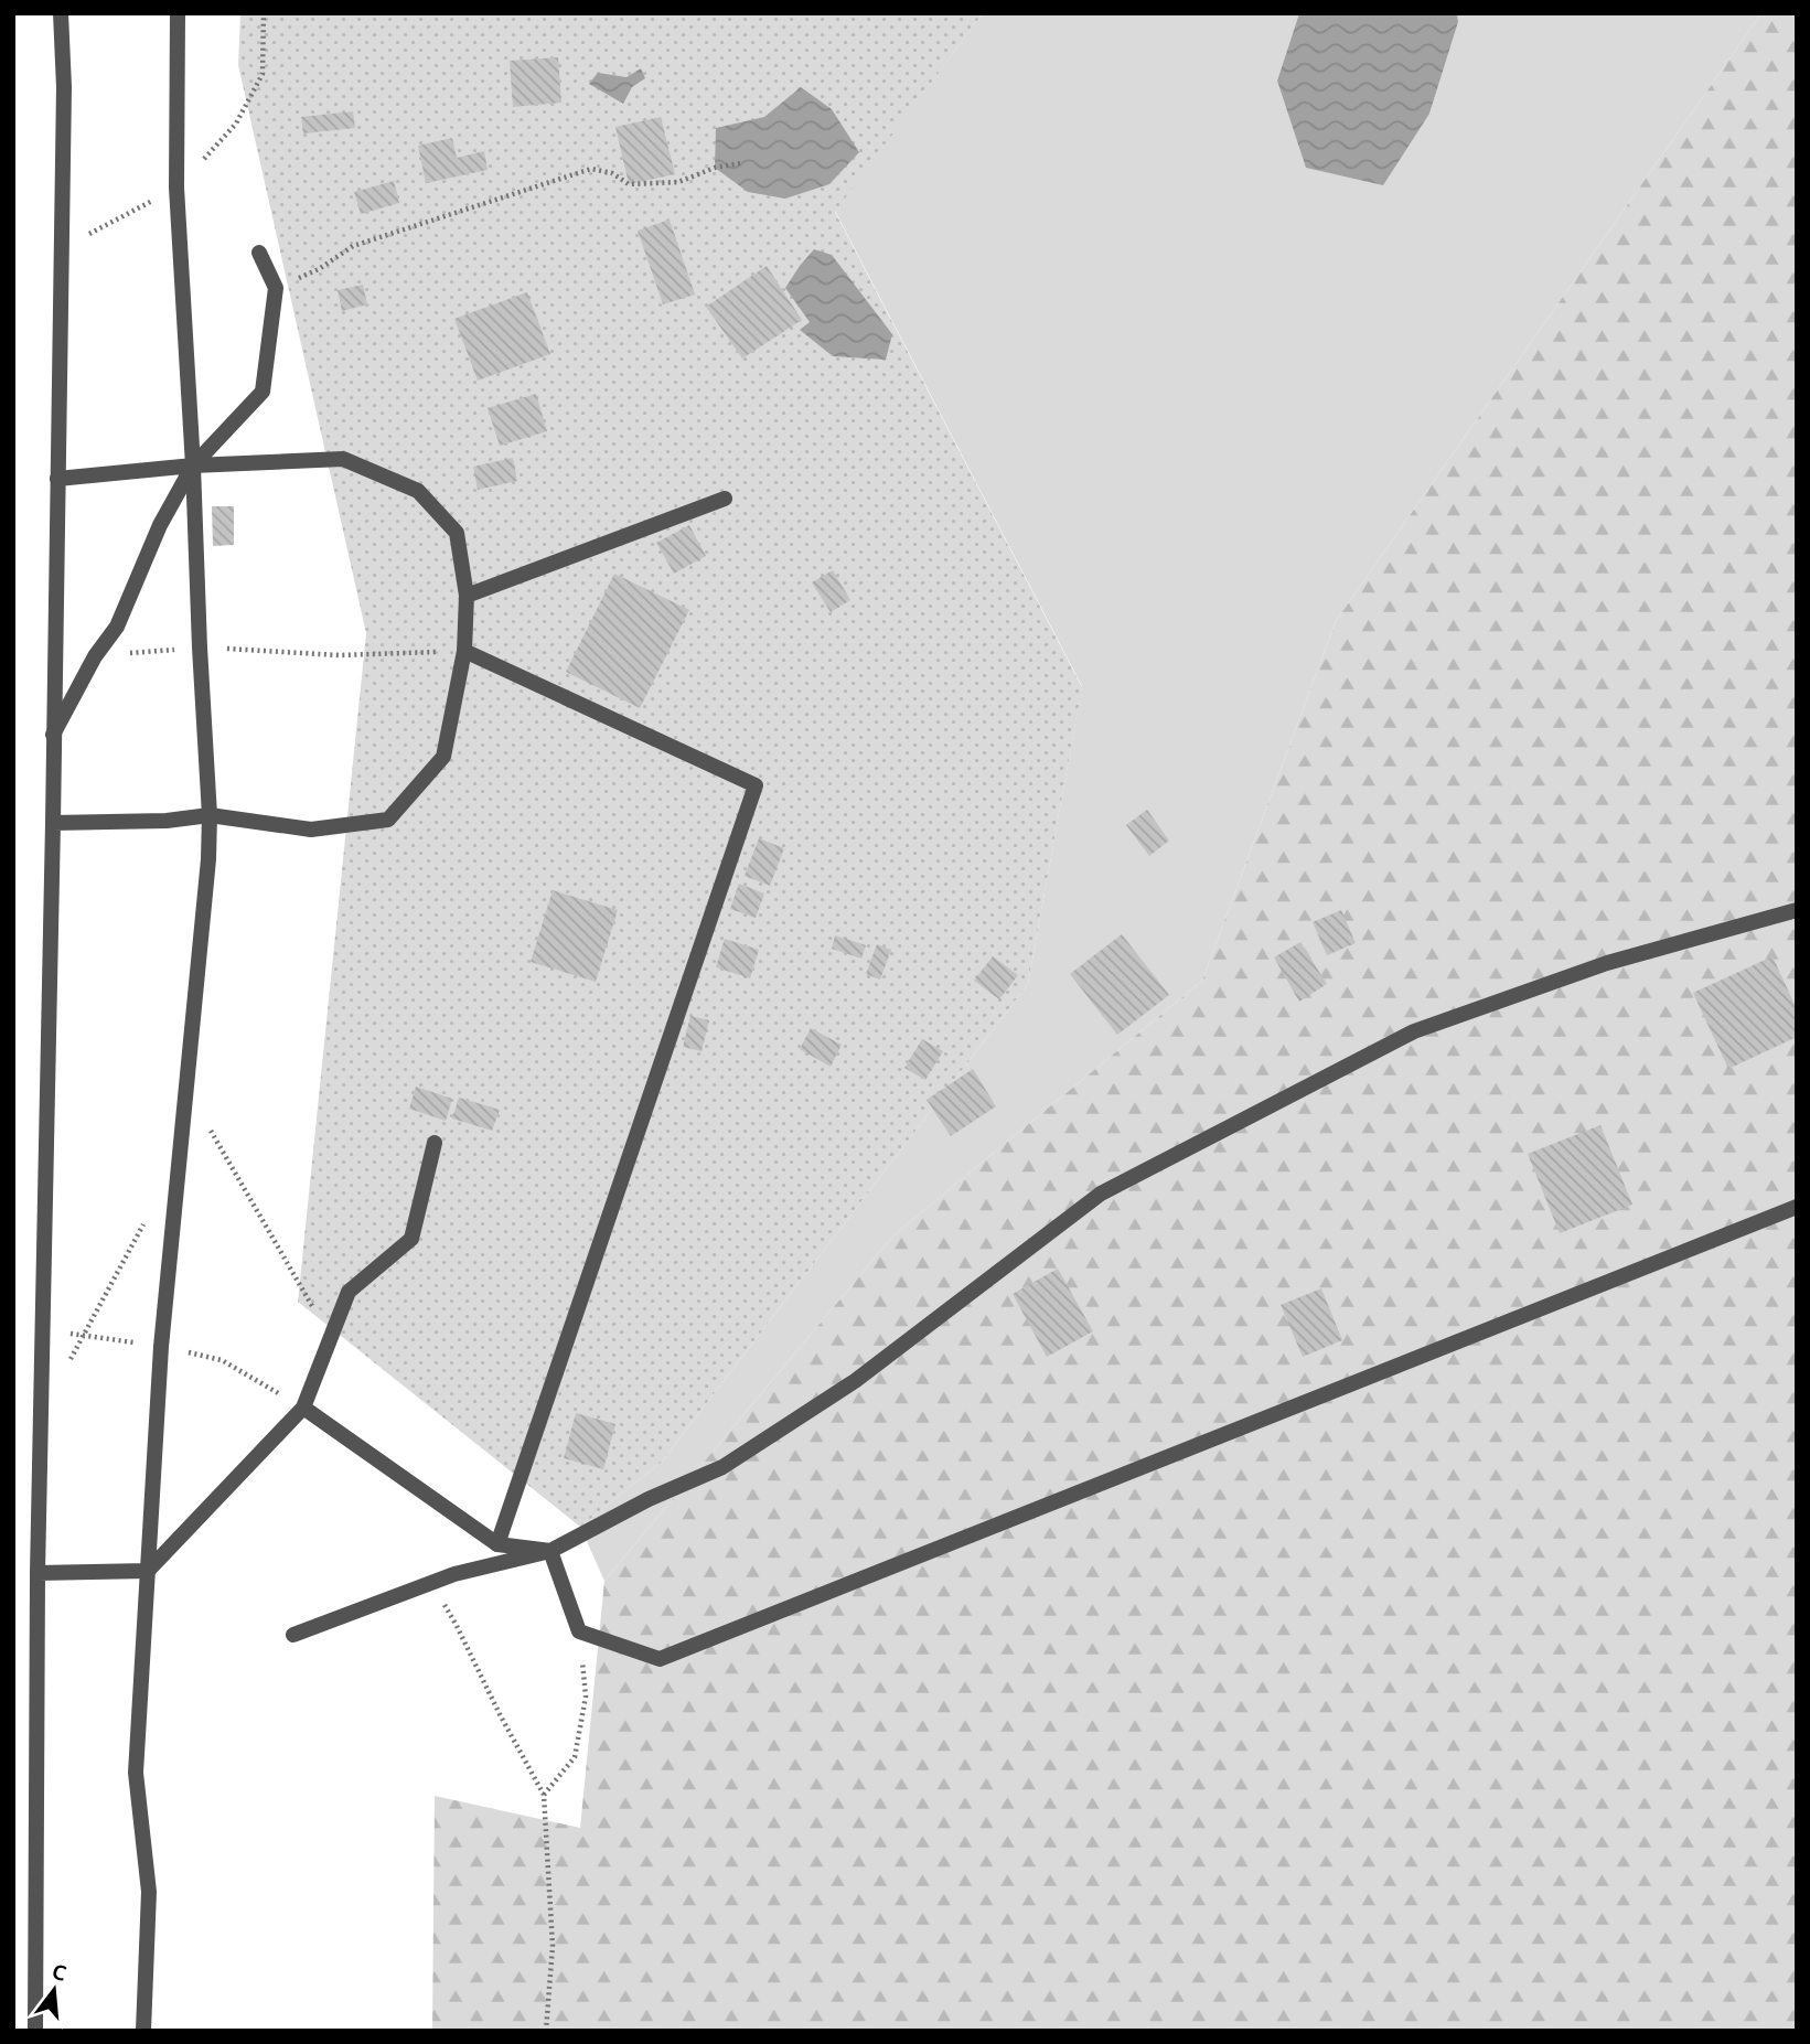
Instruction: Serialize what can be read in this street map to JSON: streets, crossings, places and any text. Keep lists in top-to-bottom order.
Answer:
{
  "north": "top"
}
